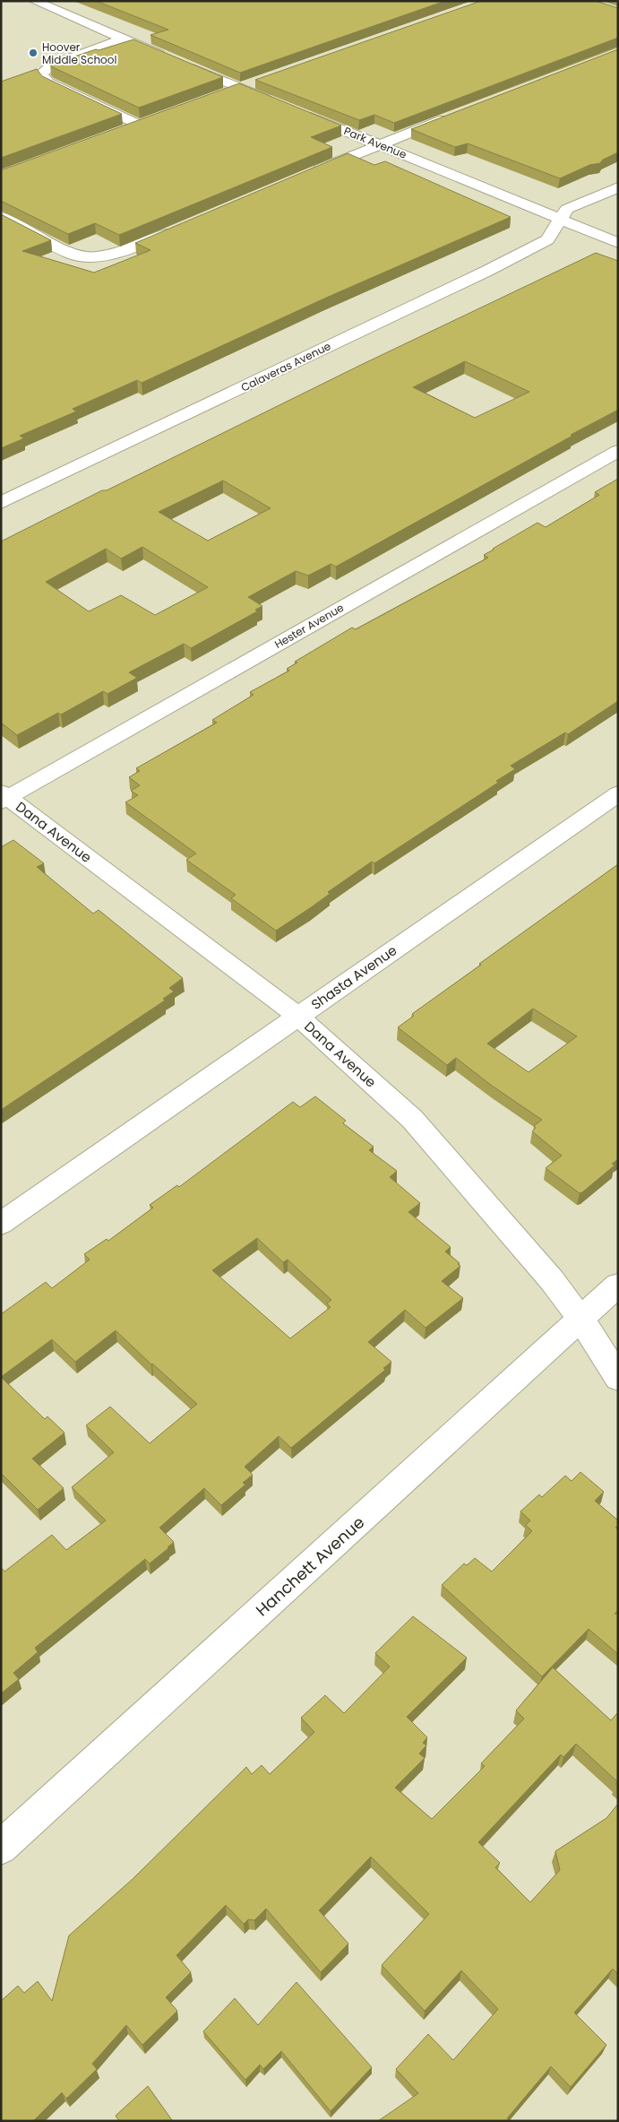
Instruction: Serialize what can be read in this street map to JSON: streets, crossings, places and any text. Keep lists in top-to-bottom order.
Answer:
{
  "streets": {
    "street": [
      "Park Avenue",
      "Calaveras Avenue",
      "Hester Avenue",
      "Dana Avenue",
      "Shasta Avenue",
      "Hanchett Avenue"
    ]
  },
  "crossings": [
    ["Park Avenue", "Calaveras Avenue"],
    ["Hester Avenue", "Dana Avenue"],
    ["Dana Avenue", "Shasta Avenue"],
    ["Dana Avenue", "Hanchett Avenue"]
  ],
  "places": ["Hoover Middle School"]
}
